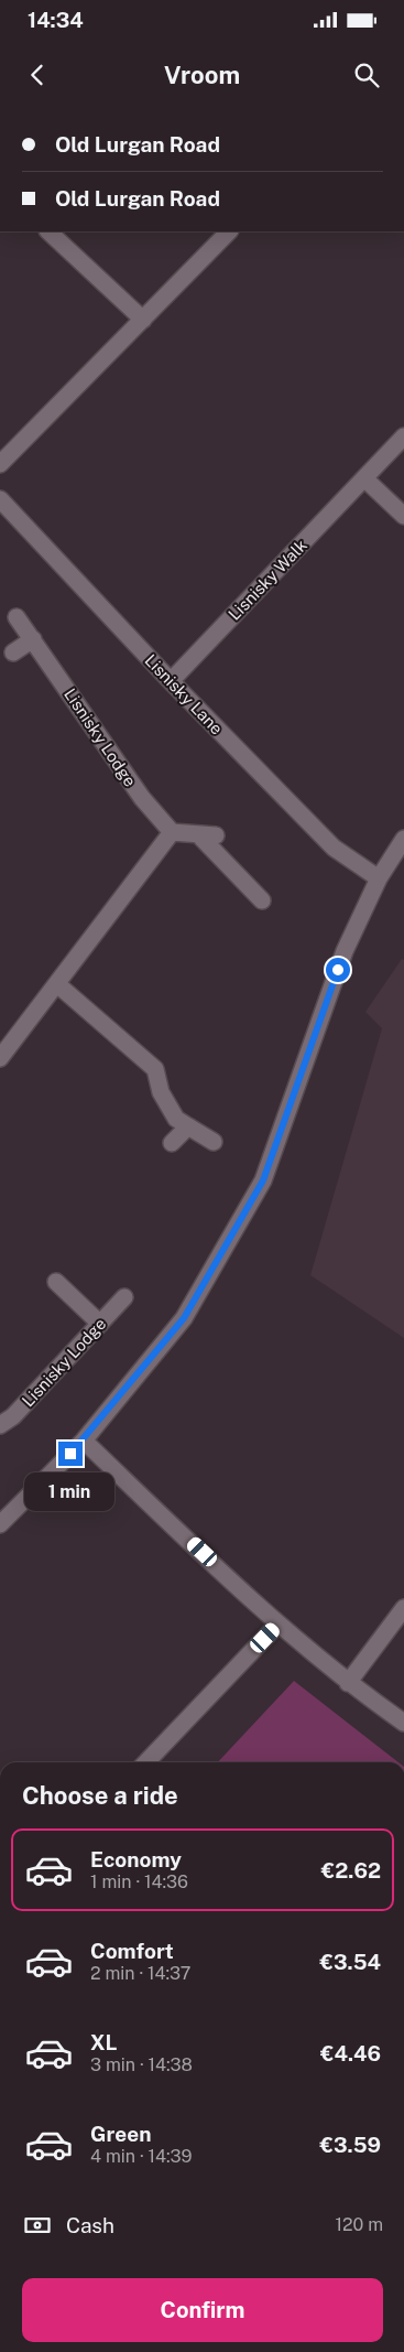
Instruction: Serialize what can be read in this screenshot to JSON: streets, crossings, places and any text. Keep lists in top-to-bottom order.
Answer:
{
  "streets": {
    "street": ["Lisnisky Walk", "Lisnisky Lane", "Lisnisky Lodge"]
  },
  "crossings": [
    ["Lisnisky Walk", "Lisnisky Lane"]
  ],
  "page": {
    "status": "14:34",
    "header": "Vroom",
    "banner": ["Old Lurgan Road", "Old Lurgan Road"],
    "bubble": "1 min",
    "heading": "Choose a ride",
    "list": [
      {
        "name": "Economy",
        "note": "1 min · 14:36",
        "value": "€2.62"
      },
      {
        "name": "Comfort",
        "note": "2 min · 14:37",
        "value": "€3.54"
      },
      {
        "name": "XL",
        "note": "3 min · 14:38",
        "value": "€4.46"
      },
      {
        "name": "Green",
        "note": "4 min · 14:39",
        "value": "€3.59"
      }
    ],
    "pay": ["Cash", "120 m"],
    "buttons": "Confirm"
  }
}
